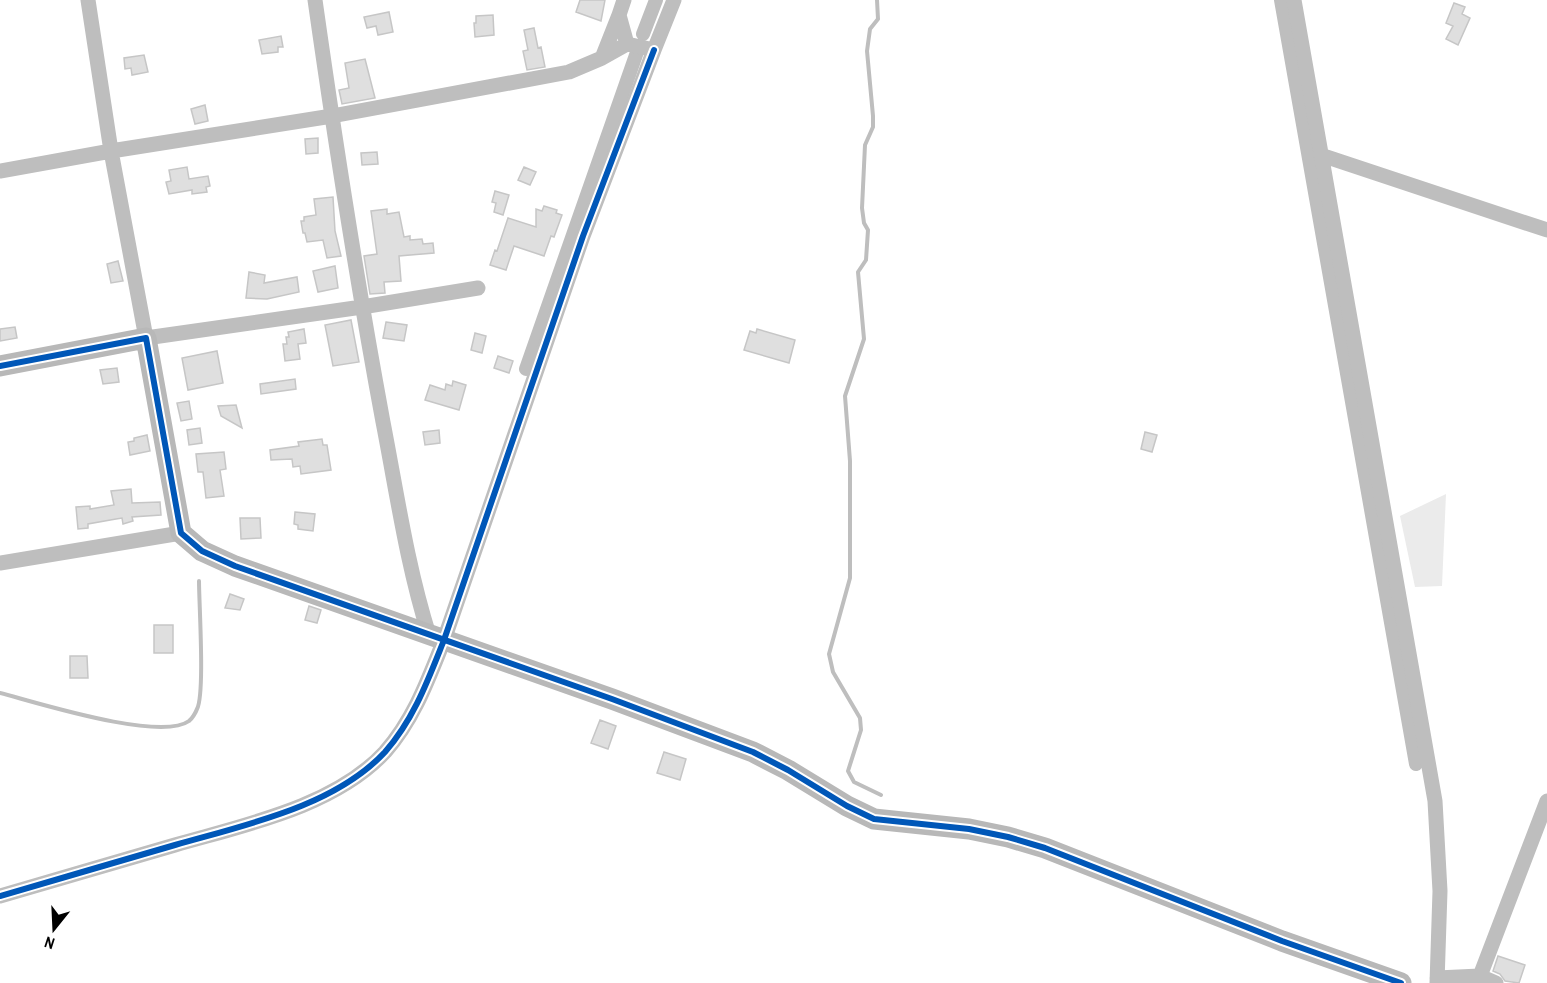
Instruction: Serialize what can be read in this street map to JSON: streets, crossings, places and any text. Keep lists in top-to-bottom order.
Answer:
{
  "north": "bottom"
}
